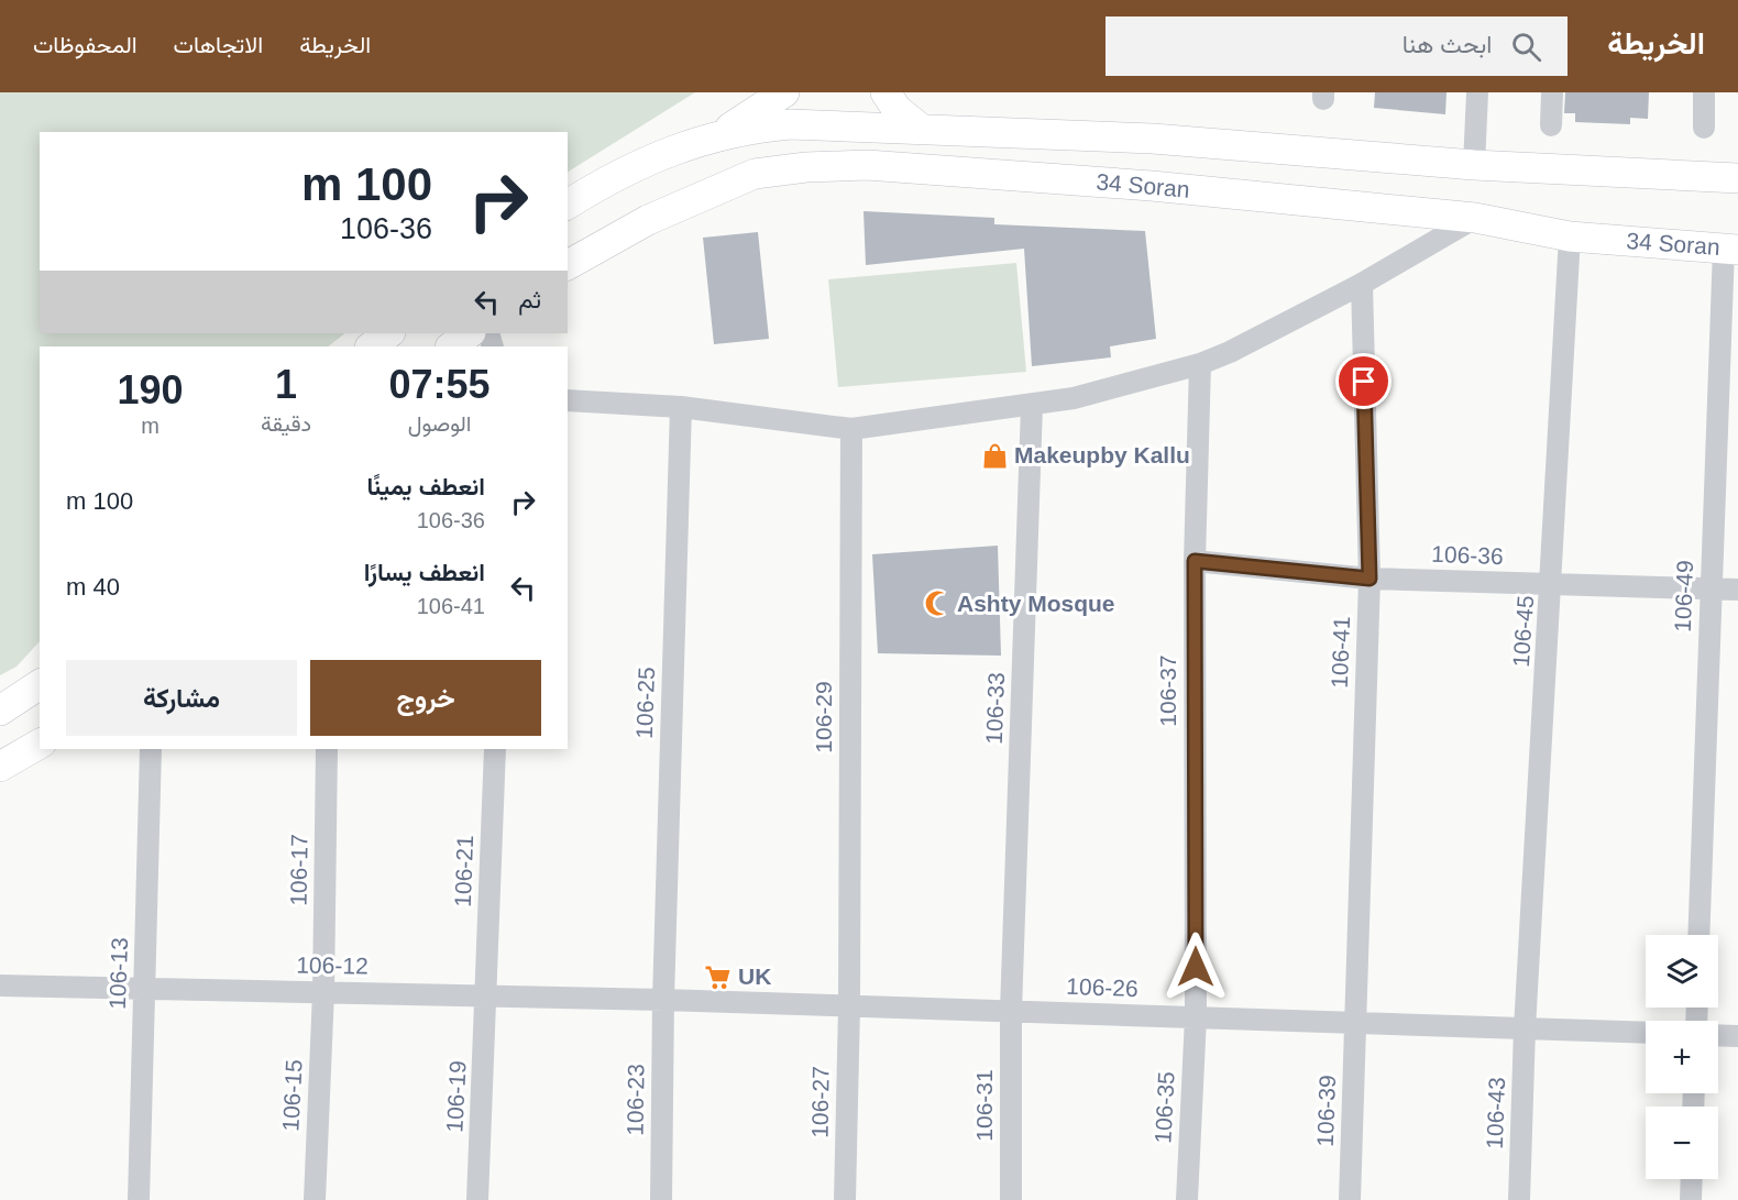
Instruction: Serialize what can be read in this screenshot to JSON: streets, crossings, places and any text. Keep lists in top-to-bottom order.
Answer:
{
  "streets": {
    "main road": ["34 Soran"],
    "street": [
      "106-36",
      "106-49",
      "106-45",
      "106-41",
      "106-37",
      "106-25",
      "106-33",
      "106-29",
      "106-17",
      "106-21",
      "106-12",
      "106-13",
      "106-26",
      "106-15",
      "106-19",
      "106-23",
      "106-27",
      "106-31",
      "106-35",
      "106-39",
      "106-43"
    ]
  },
  "crossings": [
    ["34 Soran", "106-49"],
    ["34 Soran", "106-45"],
    ["106-36", "106-49"],
    ["106-36", "106-45"],
    ["106-36", "106-41"],
    ["106-36", "106-37"],
    ["106-45", "106-26"],
    ["106-45", "106-43"],
    ["106-41", "106-26"],
    ["106-41", "106-39"],
    ["106-37", "106-26"],
    ["106-37", "106-35"],
    ["106-25", "106-12"],
    ["106-25", "106-26"],
    ["106-25", "106-23"],
    ["106-33", "106-26"],
    ["106-33", "106-31"],
    ["106-29", "106-26"],
    ["106-29", "106-27"],
    ["106-17", "106-12"],
    ["106-17", "106-15"],
    ["106-21", "106-12"],
    ["106-21", "106-19"],
    ["106-12", "106-13"],
    ["106-12", "106-26"],
    ["106-12", "106-15"],
    ["106-12", "106-19"],
    ["106-12", "106-23"],
    ["106-26", "106-23"],
    ["106-26", "106-27"],
    ["106-26", "106-31"],
    ["106-26", "106-35"],
    ["106-26", "106-39"],
    ["106-26", "106-43"]
  ],
  "places": {
    "shop": ["Makeupby Kallu"],
    "mosque": ["Ashty Mosque"],
    "supermarket": ["UK"]
  },
  "page": {
    "header": "الخريطة",
    "search": "ابحث هنا",
    "nav": ["الخريطة", "الاتجاهات", "المحفوظات"],
    "turn": ["100 m", "106-36"],
    "then": "ثم",
    "eta": [
      "07:55",
      "الوصول",
      "1",
      "دقيقة",
      "190",
      "m"
    ],
    "list": [
      {
        "name": "انعطف يمينًا",
        "note": "106-36",
        "value": "100 m"
      },
      {
        "name": "انعطف يسارًا",
        "note": "106-41",
        "value": "40 m"
      }
    ],
    "buttons": ["خروج", "مشاركة"],
    "map_buttons": ["+", "−"]
  }
}
